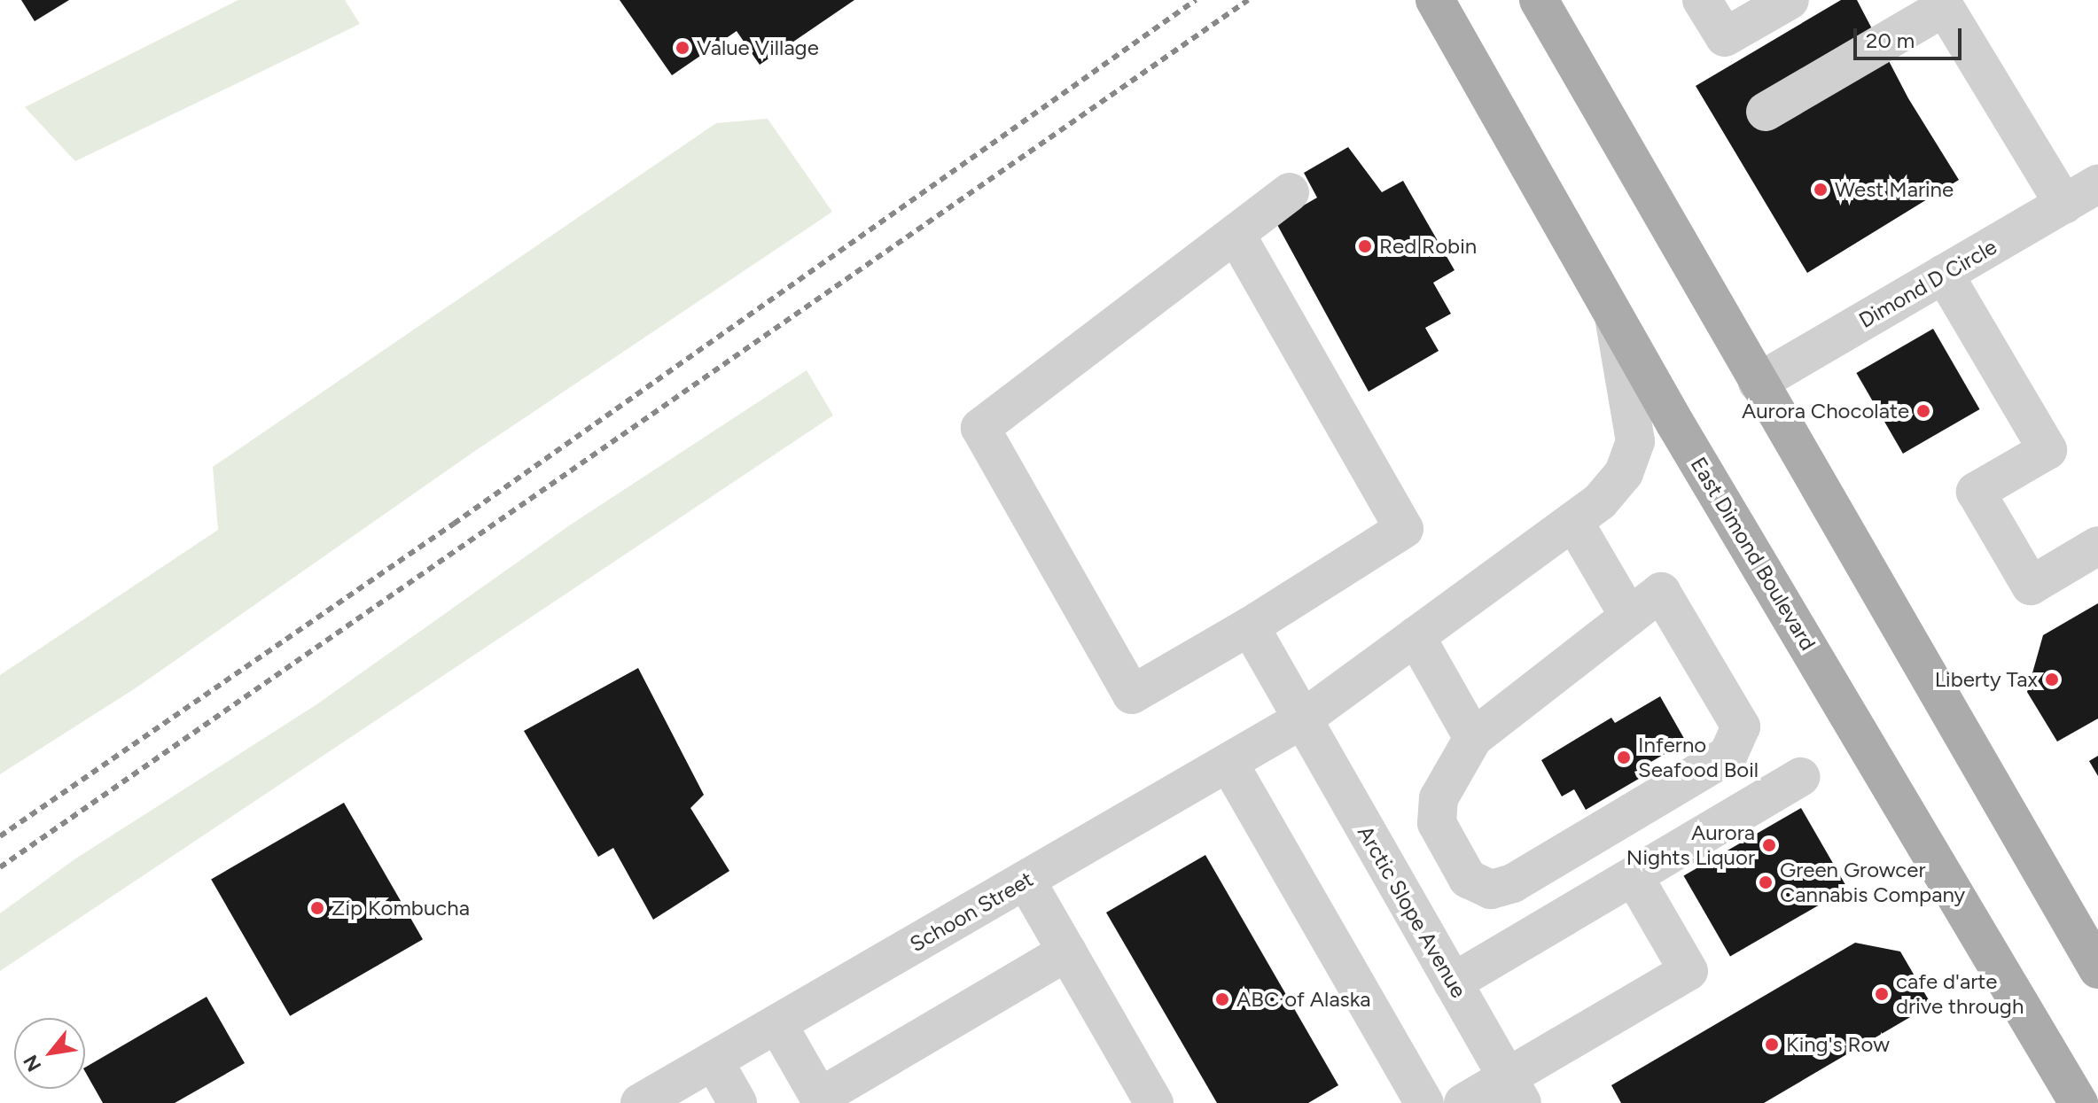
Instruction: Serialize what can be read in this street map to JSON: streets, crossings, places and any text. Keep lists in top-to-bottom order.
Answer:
{
  "streets": {
    "main road": ["East Dimond Boulevard"],
    "street": ["Dimond D Circle", "Schoon Street", "Arctic Slope Avenue"]
  },
  "crossings": [
    ["East Dimond Boulevard", "Schoon Street"],
    ["Schoon Street", "Arctic Slope Avenue"]
  ],
  "places": [
    "Value Village",
    "West Marine",
    "Red Robin",
    "Aurora Chocolate",
    "Liberty Tax",
    "Inferno Seafood Boil",
    "Aurora Nights Liquor",
    "Green Growcer Cannabis Company",
    "Zip Kombucha",
    "cafe d'arte drive through",
    "ABC of Alaska",
    "King's Row"
  ],
  "scale_bar": "20 m",
  "north": "bottom left"
}
